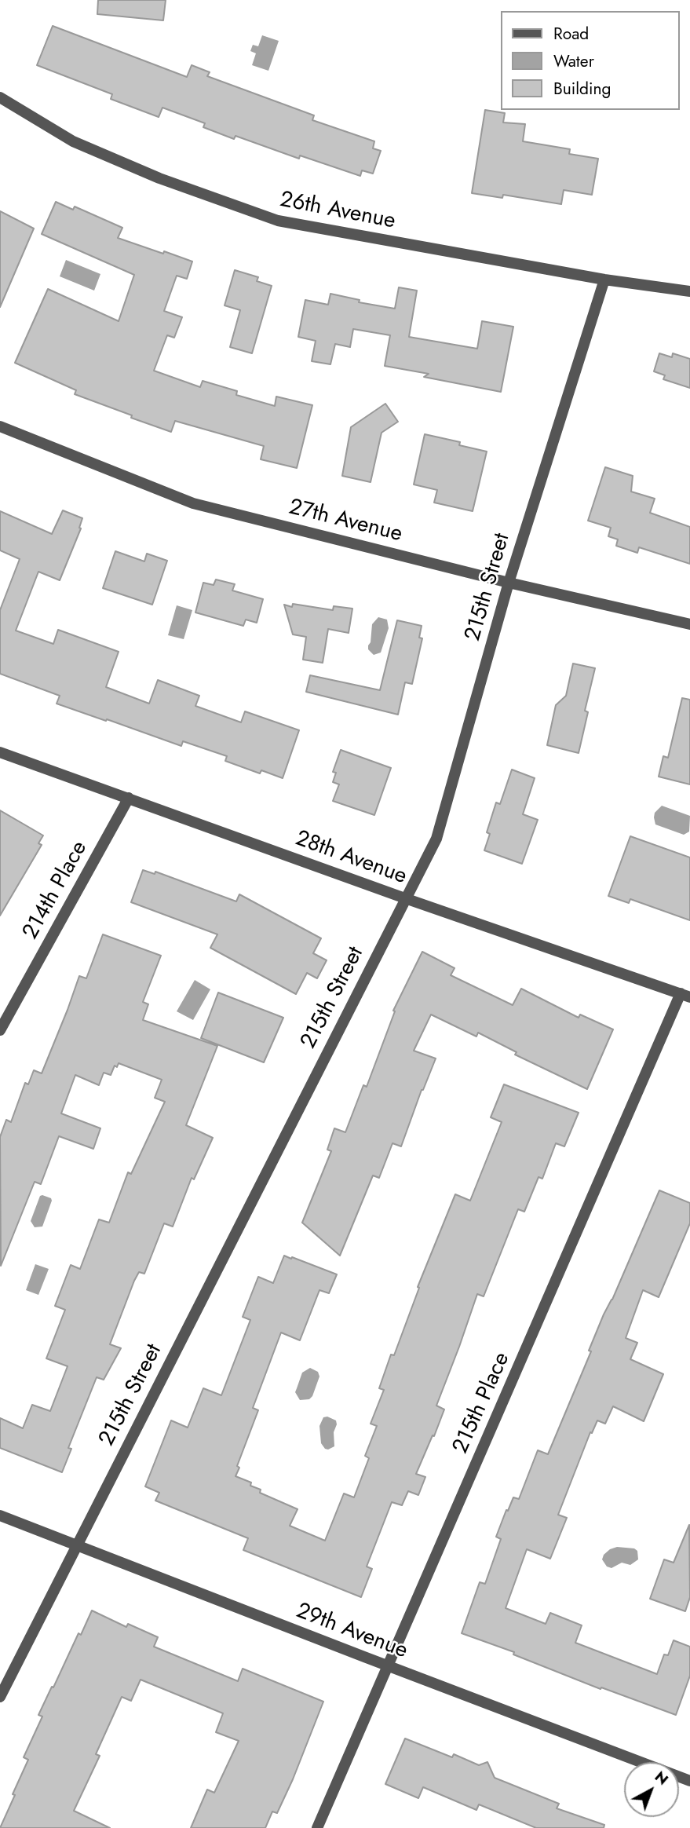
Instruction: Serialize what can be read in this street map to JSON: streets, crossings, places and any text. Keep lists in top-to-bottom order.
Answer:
{
  "streets": {
    "street": [
      "26th Avenue",
      "27th Avenue",
      "215th Street",
      "28th Avenue",
      "214th Place",
      "215th Place",
      "29th Avenue"
    ]
  },
  "crossings": [
    ["26th Avenue", "215th Street"],
    ["27th Avenue", "215th Street"],
    ["215th Street", "28th Avenue"],
    ["215th Street", "29th Avenue"],
    ["28th Avenue", "214th Place"],
    ["28th Avenue", "215th Place"],
    ["215th Place", "29th Avenue"]
  ],
  "legend": ["Road", "Water", "Building"],
  "north": "top right"
}
